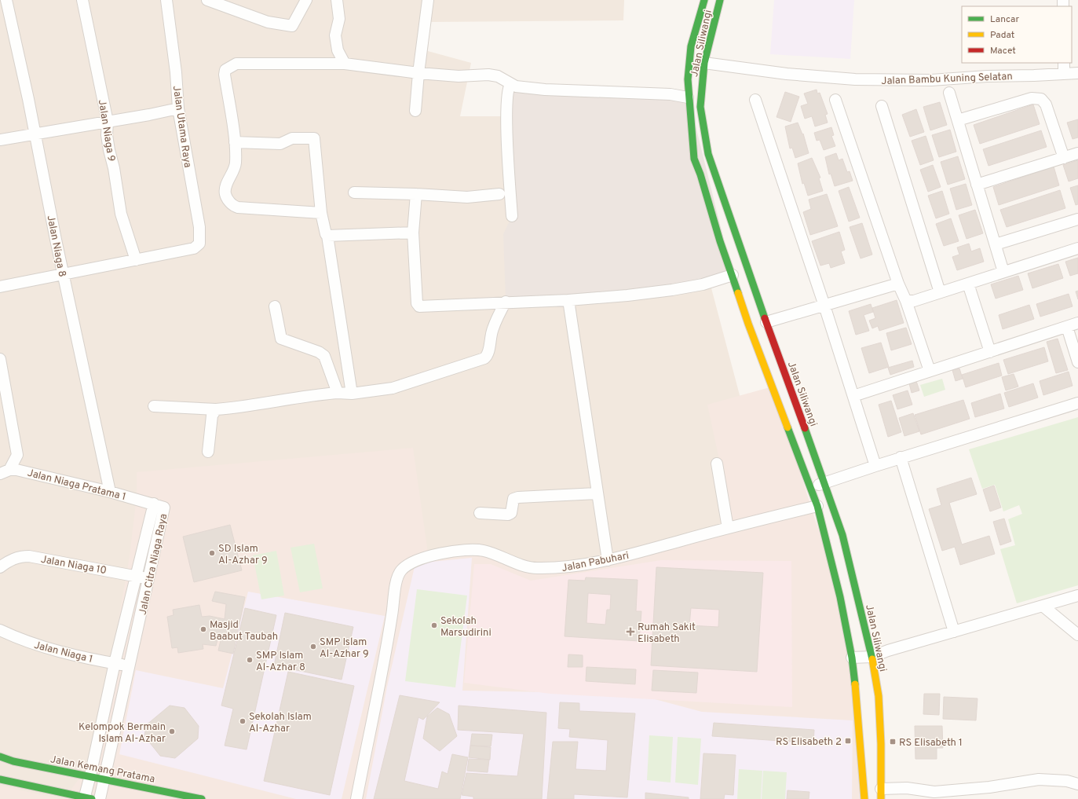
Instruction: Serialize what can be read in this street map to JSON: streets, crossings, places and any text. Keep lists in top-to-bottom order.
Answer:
{
  "streets": {
    "main road": ["Jalan Siliwangi", "Jalan Kemang Pratama"],
    "street": [
      "Jalan Bambu Kuning Selatan",
      "Jalan Utama Raya",
      "Jalan Niaga 9",
      "Jalan Niaga 8",
      "Jalan Niaga Pratama 1",
      "Jalan Pabuhari",
      "Jalan Niaga 10",
      "Jalan Citra Niaga Raya",
      "Jalan Niaga 1"
    ]
  },
  "crossings": [
    ["Jalan Siliwangi", "Jalan Bambu Kuning Selatan"],
    ["Jalan Siliwangi", "Jalan Pabuhari"],
    ["Jalan Utama Raya", "Jalan Niaga 9"],
    ["Jalan Niaga 8", "Jalan Niaga Pratama 1"],
    ["Jalan Niaga Pratama 1", "Jalan Citra Niaga Raya"],
    ["Jalan Niaga 10", "Jalan Citra Niaga Raya"],
    ["Jalan Citra Niaga Raya", "Jalan Niaga 1"],
    ["Jalan Citra Niaga Raya", "Jalan Kemang Pratama"]
  ],
  "places": {
    "other": [
      "SD Islam Al-Azhar 9",
      "Sekolah Marsudirini",
      "Masjid Baabut Taubah",
      "SMP Islam Al-Azhar 9",
      "SMP Islam Al-Azhar 8",
      "Sekolah Islam Al-Azhar",
      "Kelompok Bermain Islam Al-Azhar"
    ],
    "health": ["Rumah Sakit Elisabeth"],
    "transit": ["RS Elisabeth 2", "RS Elisabeth 1"]
  },
  "legend": ["Lancar", "Padat", "Macet"]
}
